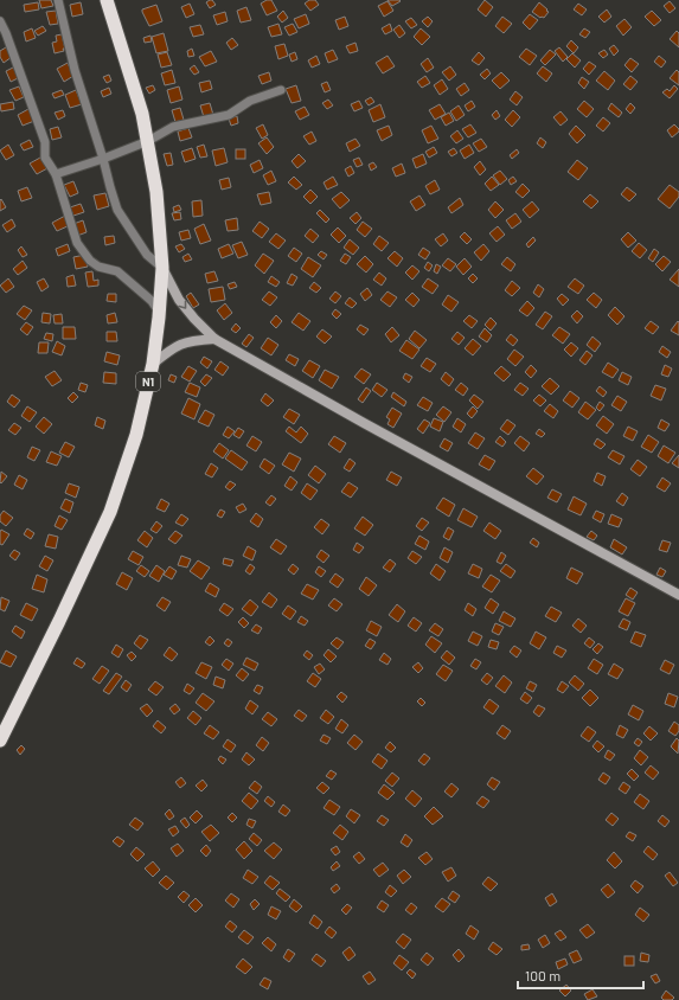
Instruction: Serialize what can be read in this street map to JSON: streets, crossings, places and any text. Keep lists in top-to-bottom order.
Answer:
{
  "streets": {
    "highway": ["N1"]
  },
  "scale_bar": "100 m"
}
